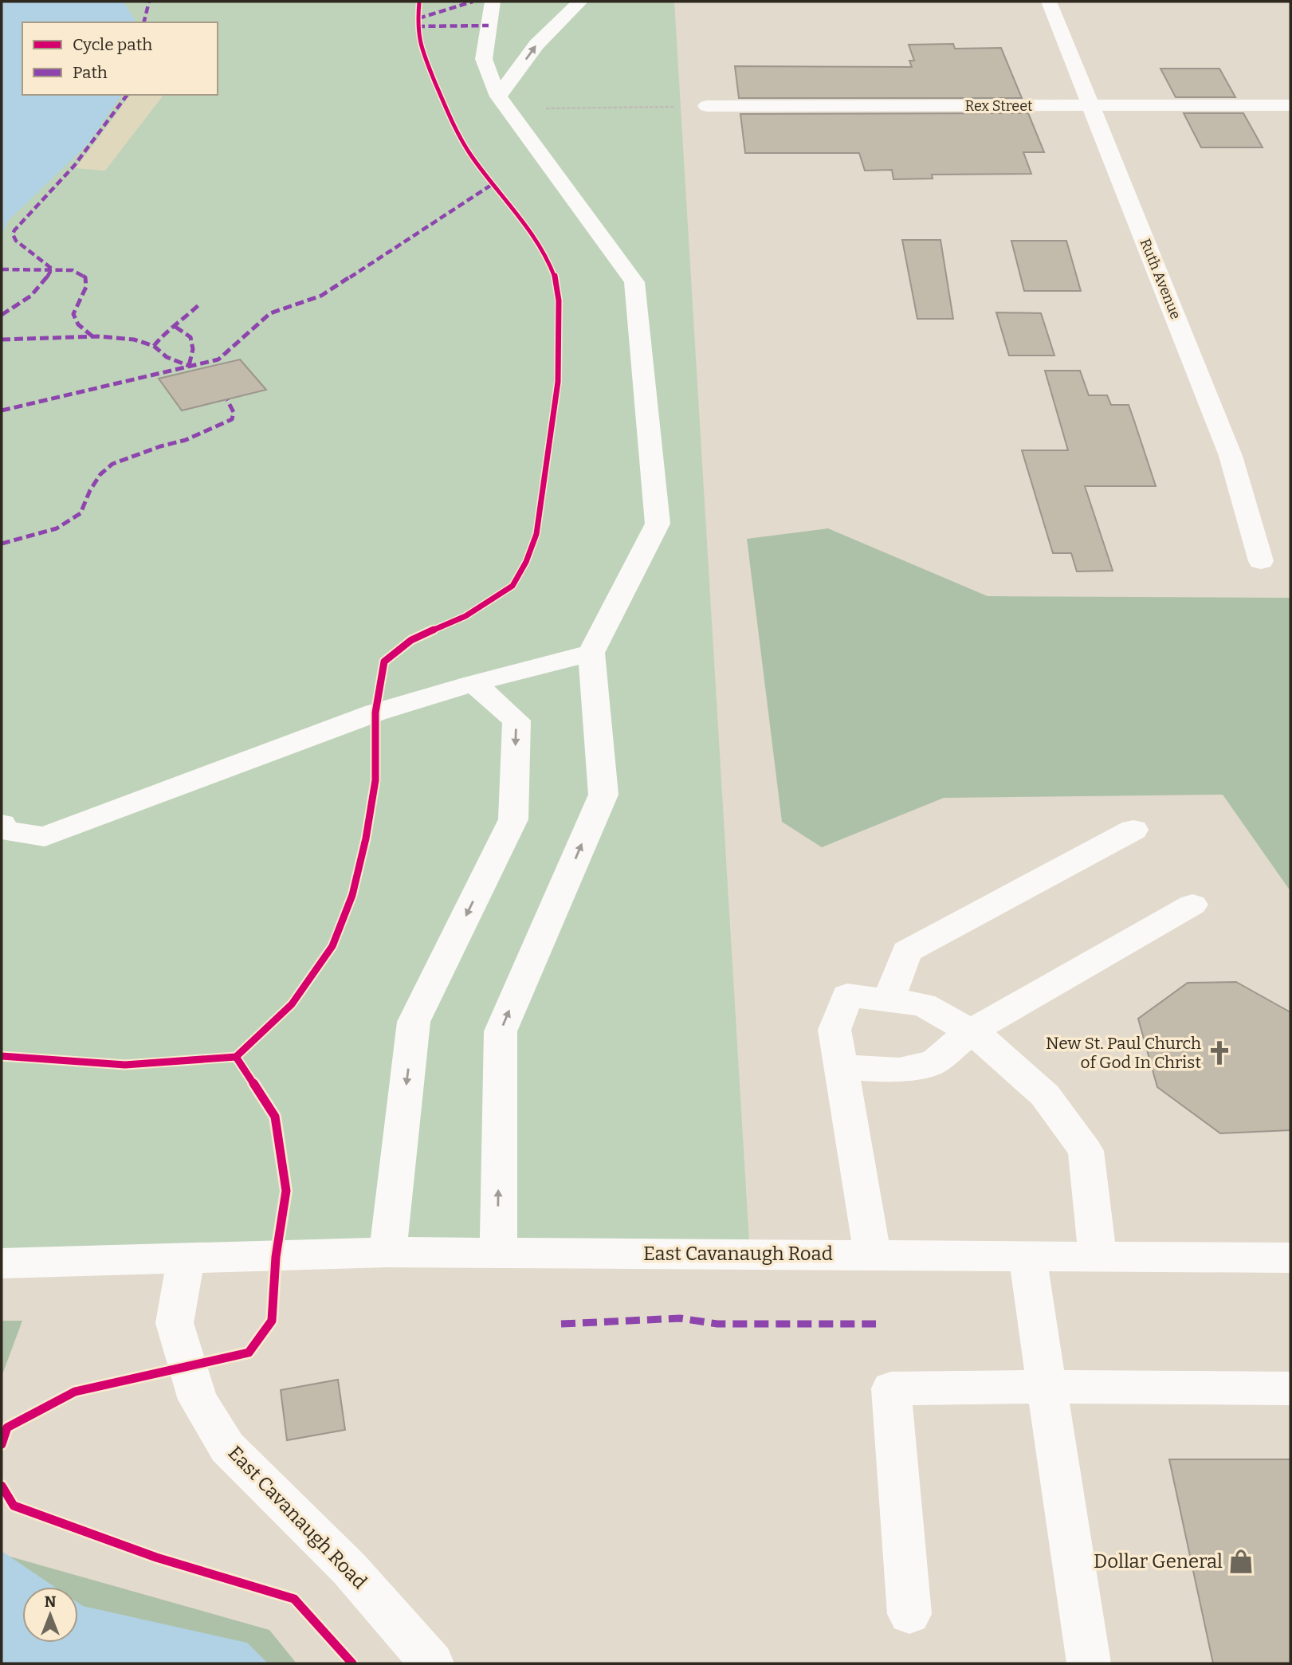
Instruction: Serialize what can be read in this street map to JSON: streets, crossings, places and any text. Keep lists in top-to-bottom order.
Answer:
{
  "streets": {
    "street": ["Rex Street", "Ruth Avenue", "East Cavanaugh Road"]
  },
  "crossings": [
    ["Rex Street", "Ruth Avenue"]
  ],
  "places": {
    "church": ["New St. Paul Church of God In Christ"],
    "shop": ["Dollar General"]
  },
  "legend": ["Cycle path", "Path"],
  "north": "top"
}
